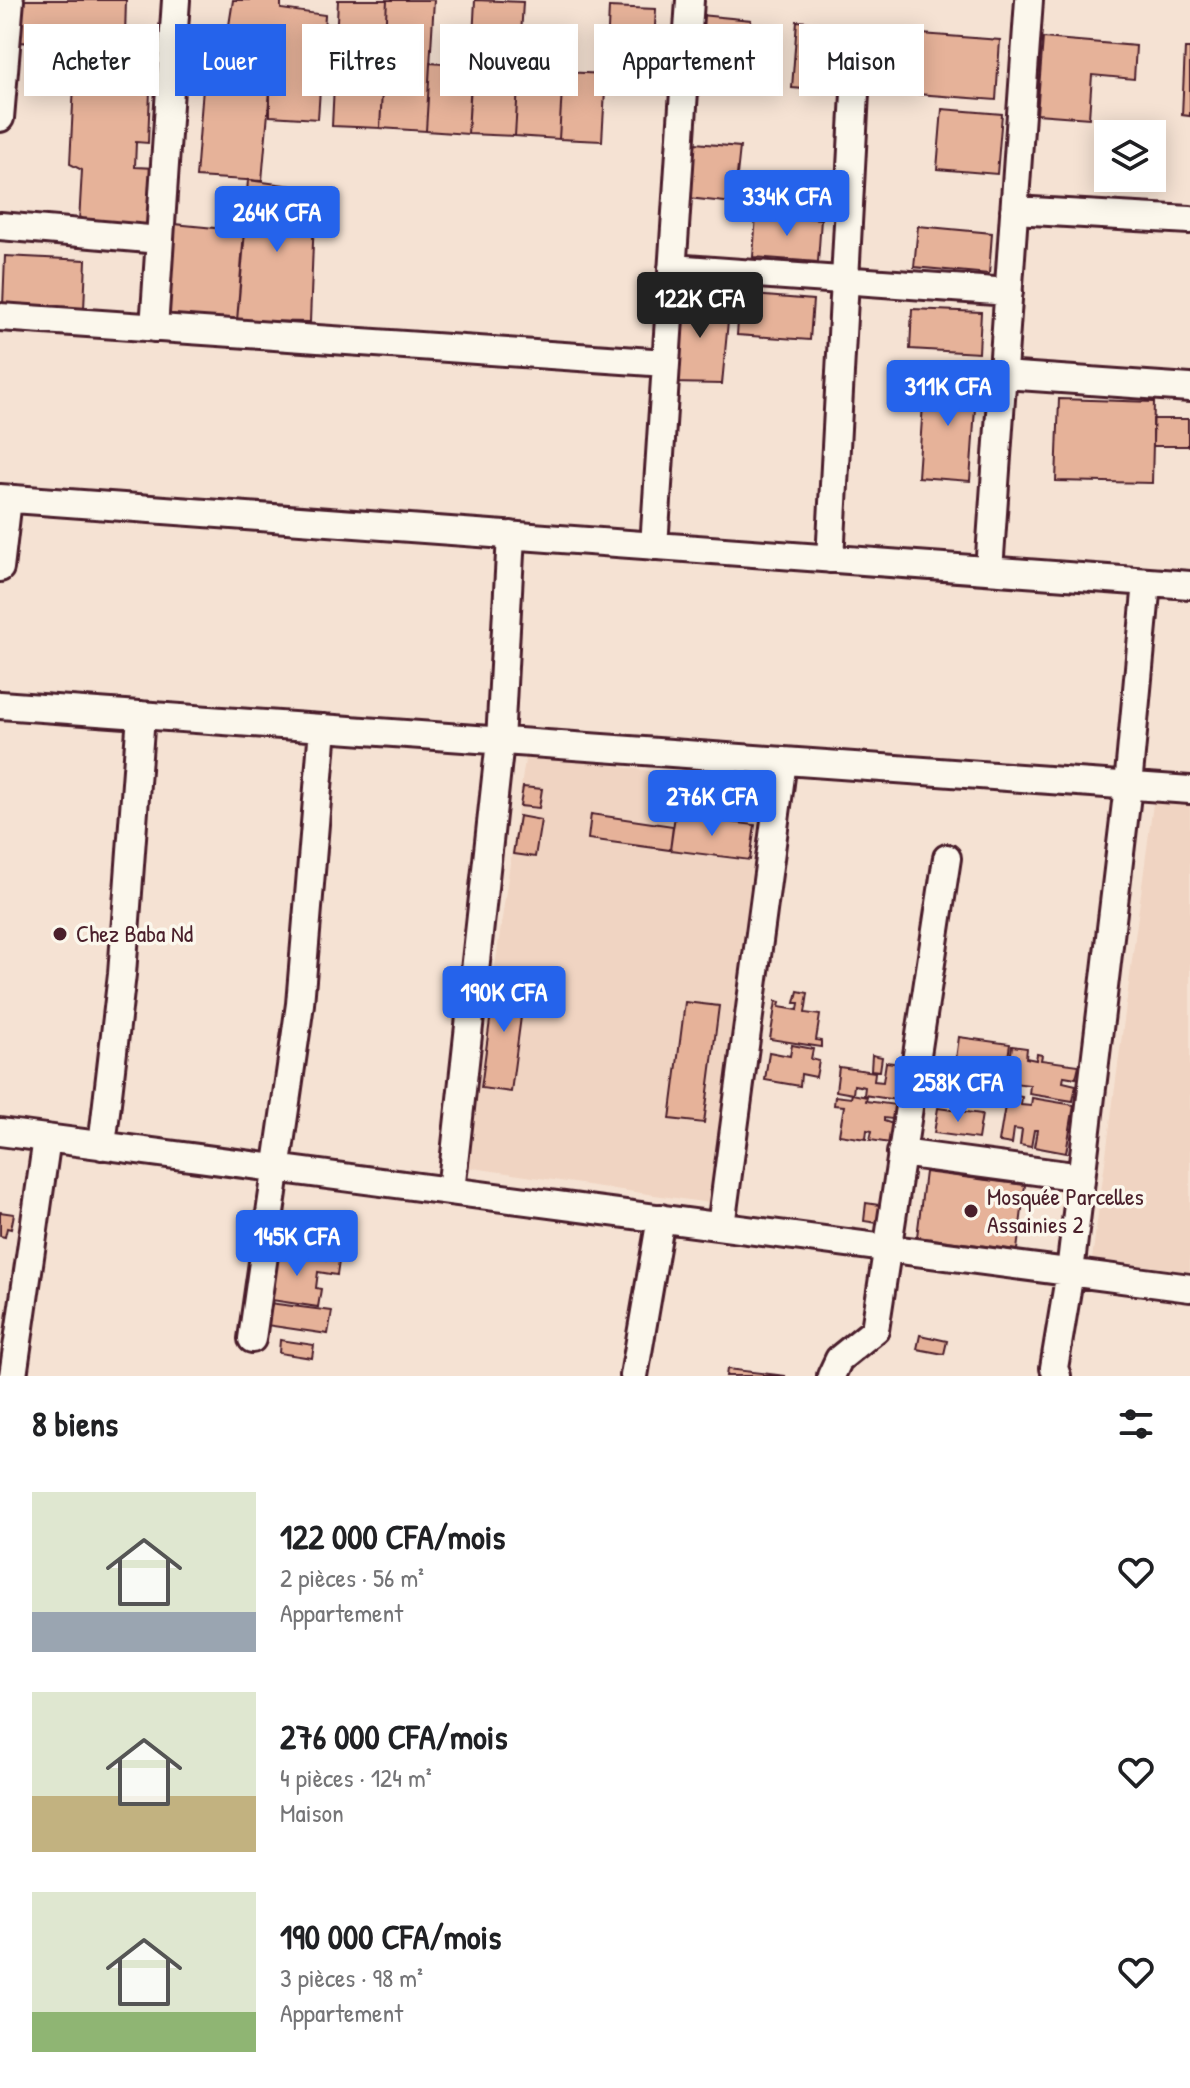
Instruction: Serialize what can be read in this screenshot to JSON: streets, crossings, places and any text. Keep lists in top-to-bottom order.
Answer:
{
  "places": ["Chez Baba Nd", "Mosquée Parcelles Assainies 2"],
  "page": {
    "chip": [
      "Acheter",
      "Louer",
      "Filtres",
      "Nouveau",
      "Appartement",
      "Maison"
    ],
    "price": [
      "334K CFA",
      "264K CFA",
      "122K CFA",
      "311K CFA",
      "276K CFA",
      "190K CFA",
      "258K CFA",
      "145K CFA"
    ],
    "heading": "8 biens",
    "list": [
      {
        "name": "122 000 CFA/mois",
        "note": "2 pièces · 56 m² · Appartement"
      },
      {
        "name": "276 000 CFA/mois",
        "note": "4 pièces · 124 m² · Maison"
      },
      {
        "name": "190 000 CFA/mois",
        "note": "3 pièces · 98 m² · Appartement"
      }
    ]
  }
}
